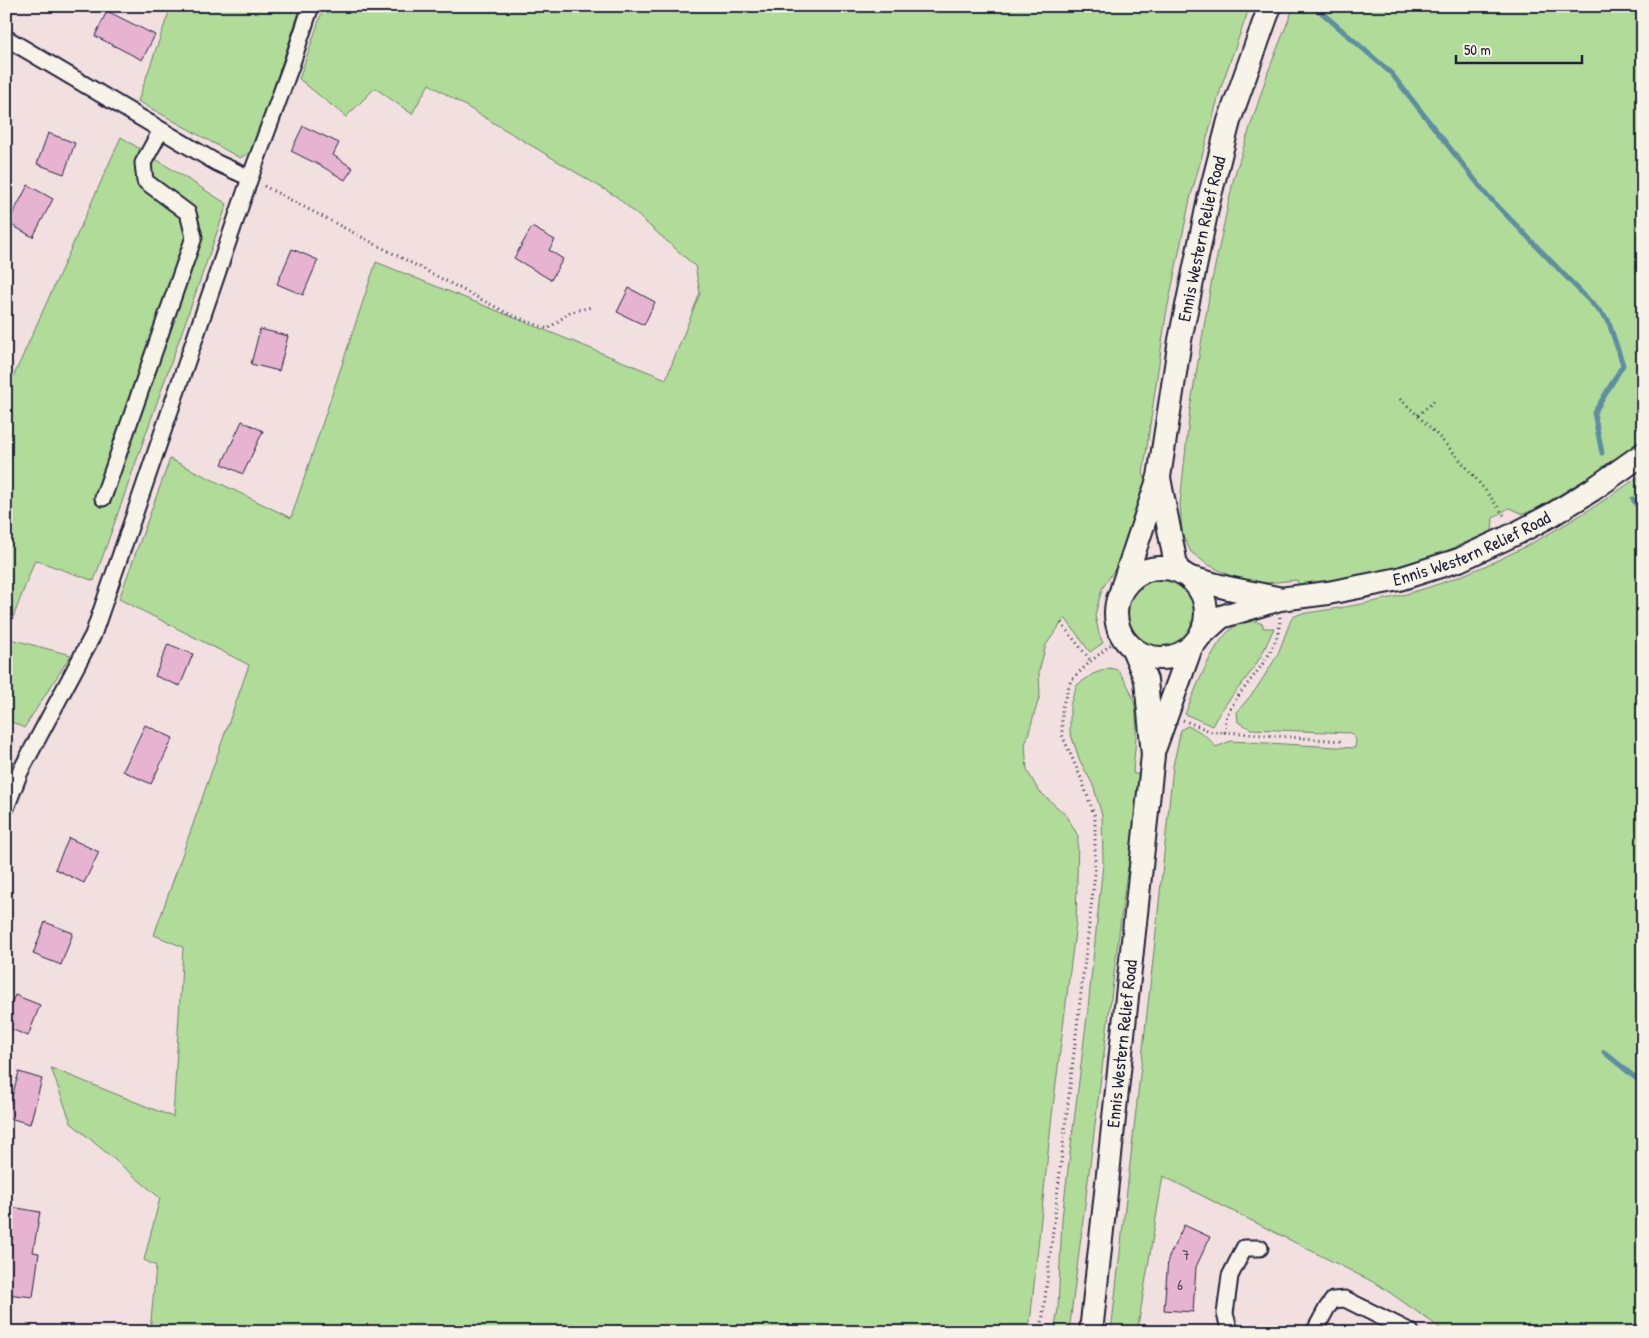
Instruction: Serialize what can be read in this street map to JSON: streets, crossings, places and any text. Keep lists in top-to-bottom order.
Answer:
{
  "streets": {
    "main road": ["Ennis Western Relief Road"]
  },
  "house_numbers": ["7", "6"],
  "scale_bar": "50 m"
}
